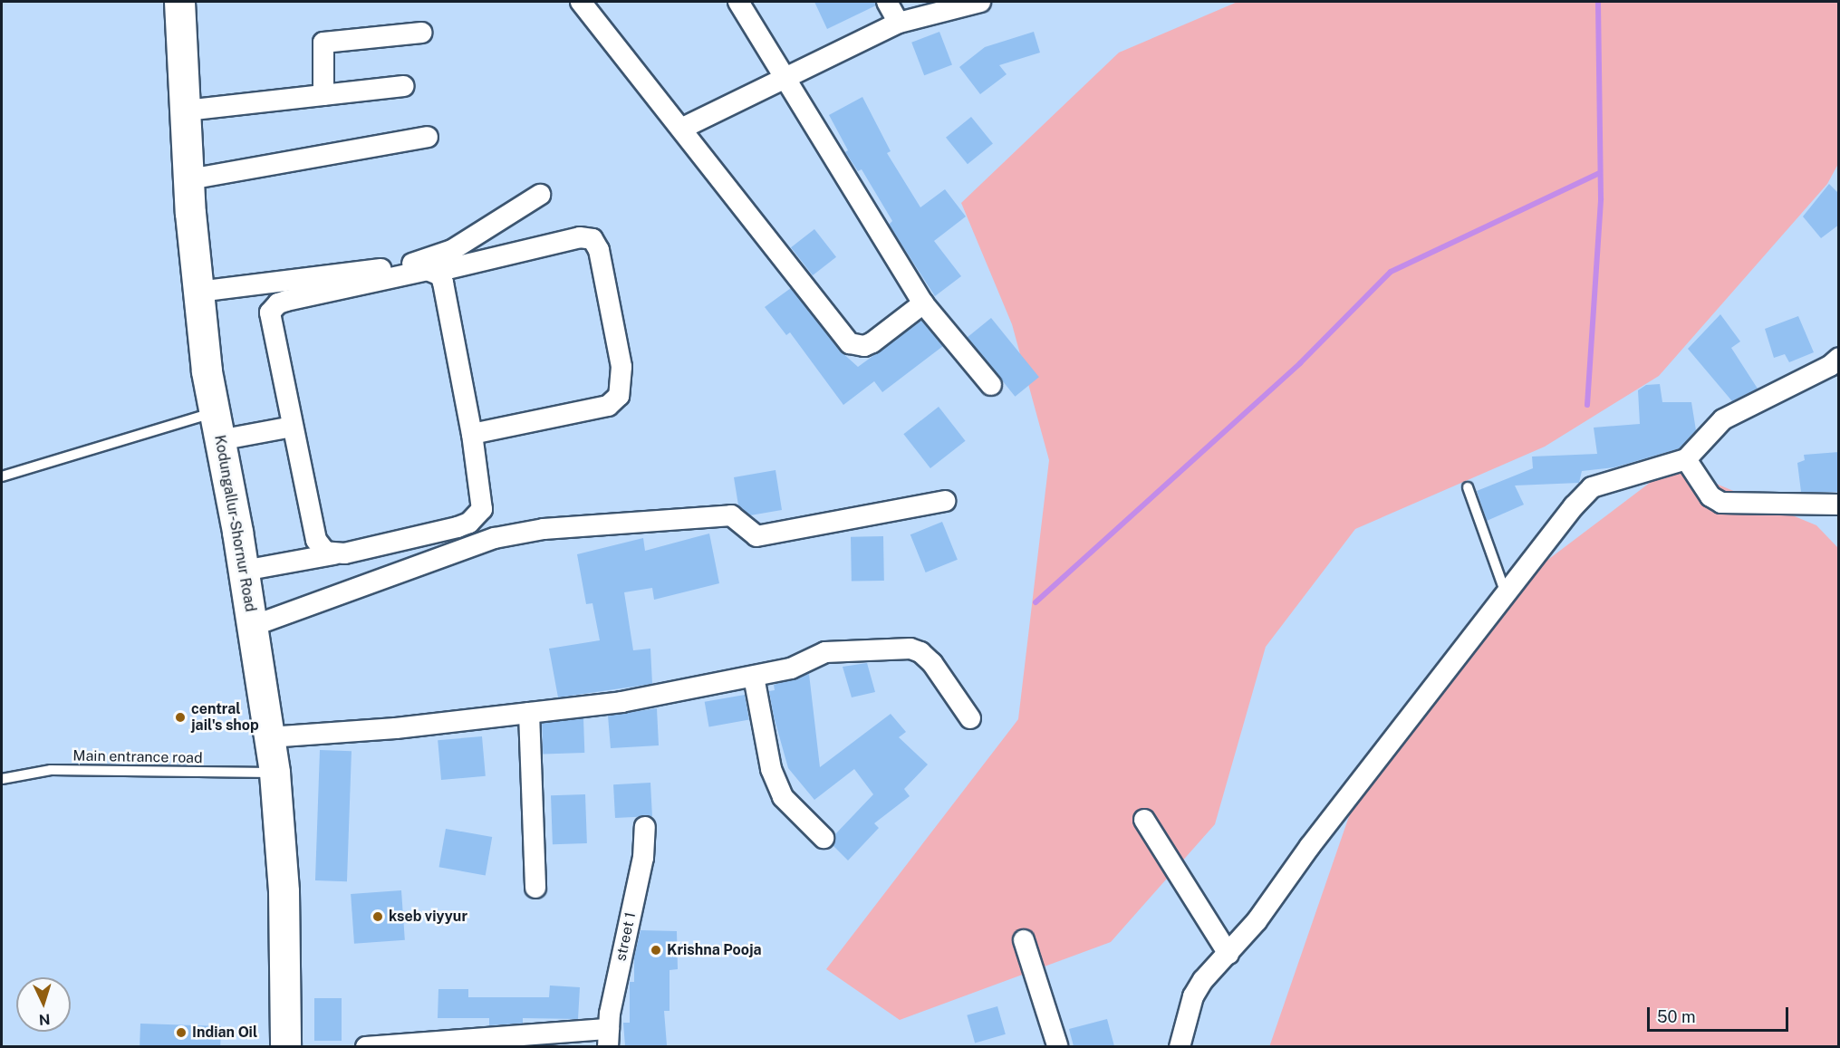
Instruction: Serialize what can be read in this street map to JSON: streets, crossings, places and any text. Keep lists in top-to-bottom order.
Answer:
{
  "streets": {
    "main road": ["Kodungallur-Shornur Road"],
    "street": ["street 1"],
    "lane": ["Main entrance road"]
  },
  "crossings": [
    ["Kodungallur-Shornur Road", "Main entrance road"]
  ],
  "places": [
    "central jail's shop",
    "kseb viyyur",
    "Krishna Pooja",
    "Indian Oil"
  ],
  "scale_bar": "50 m",
  "north": "bottom"
}
